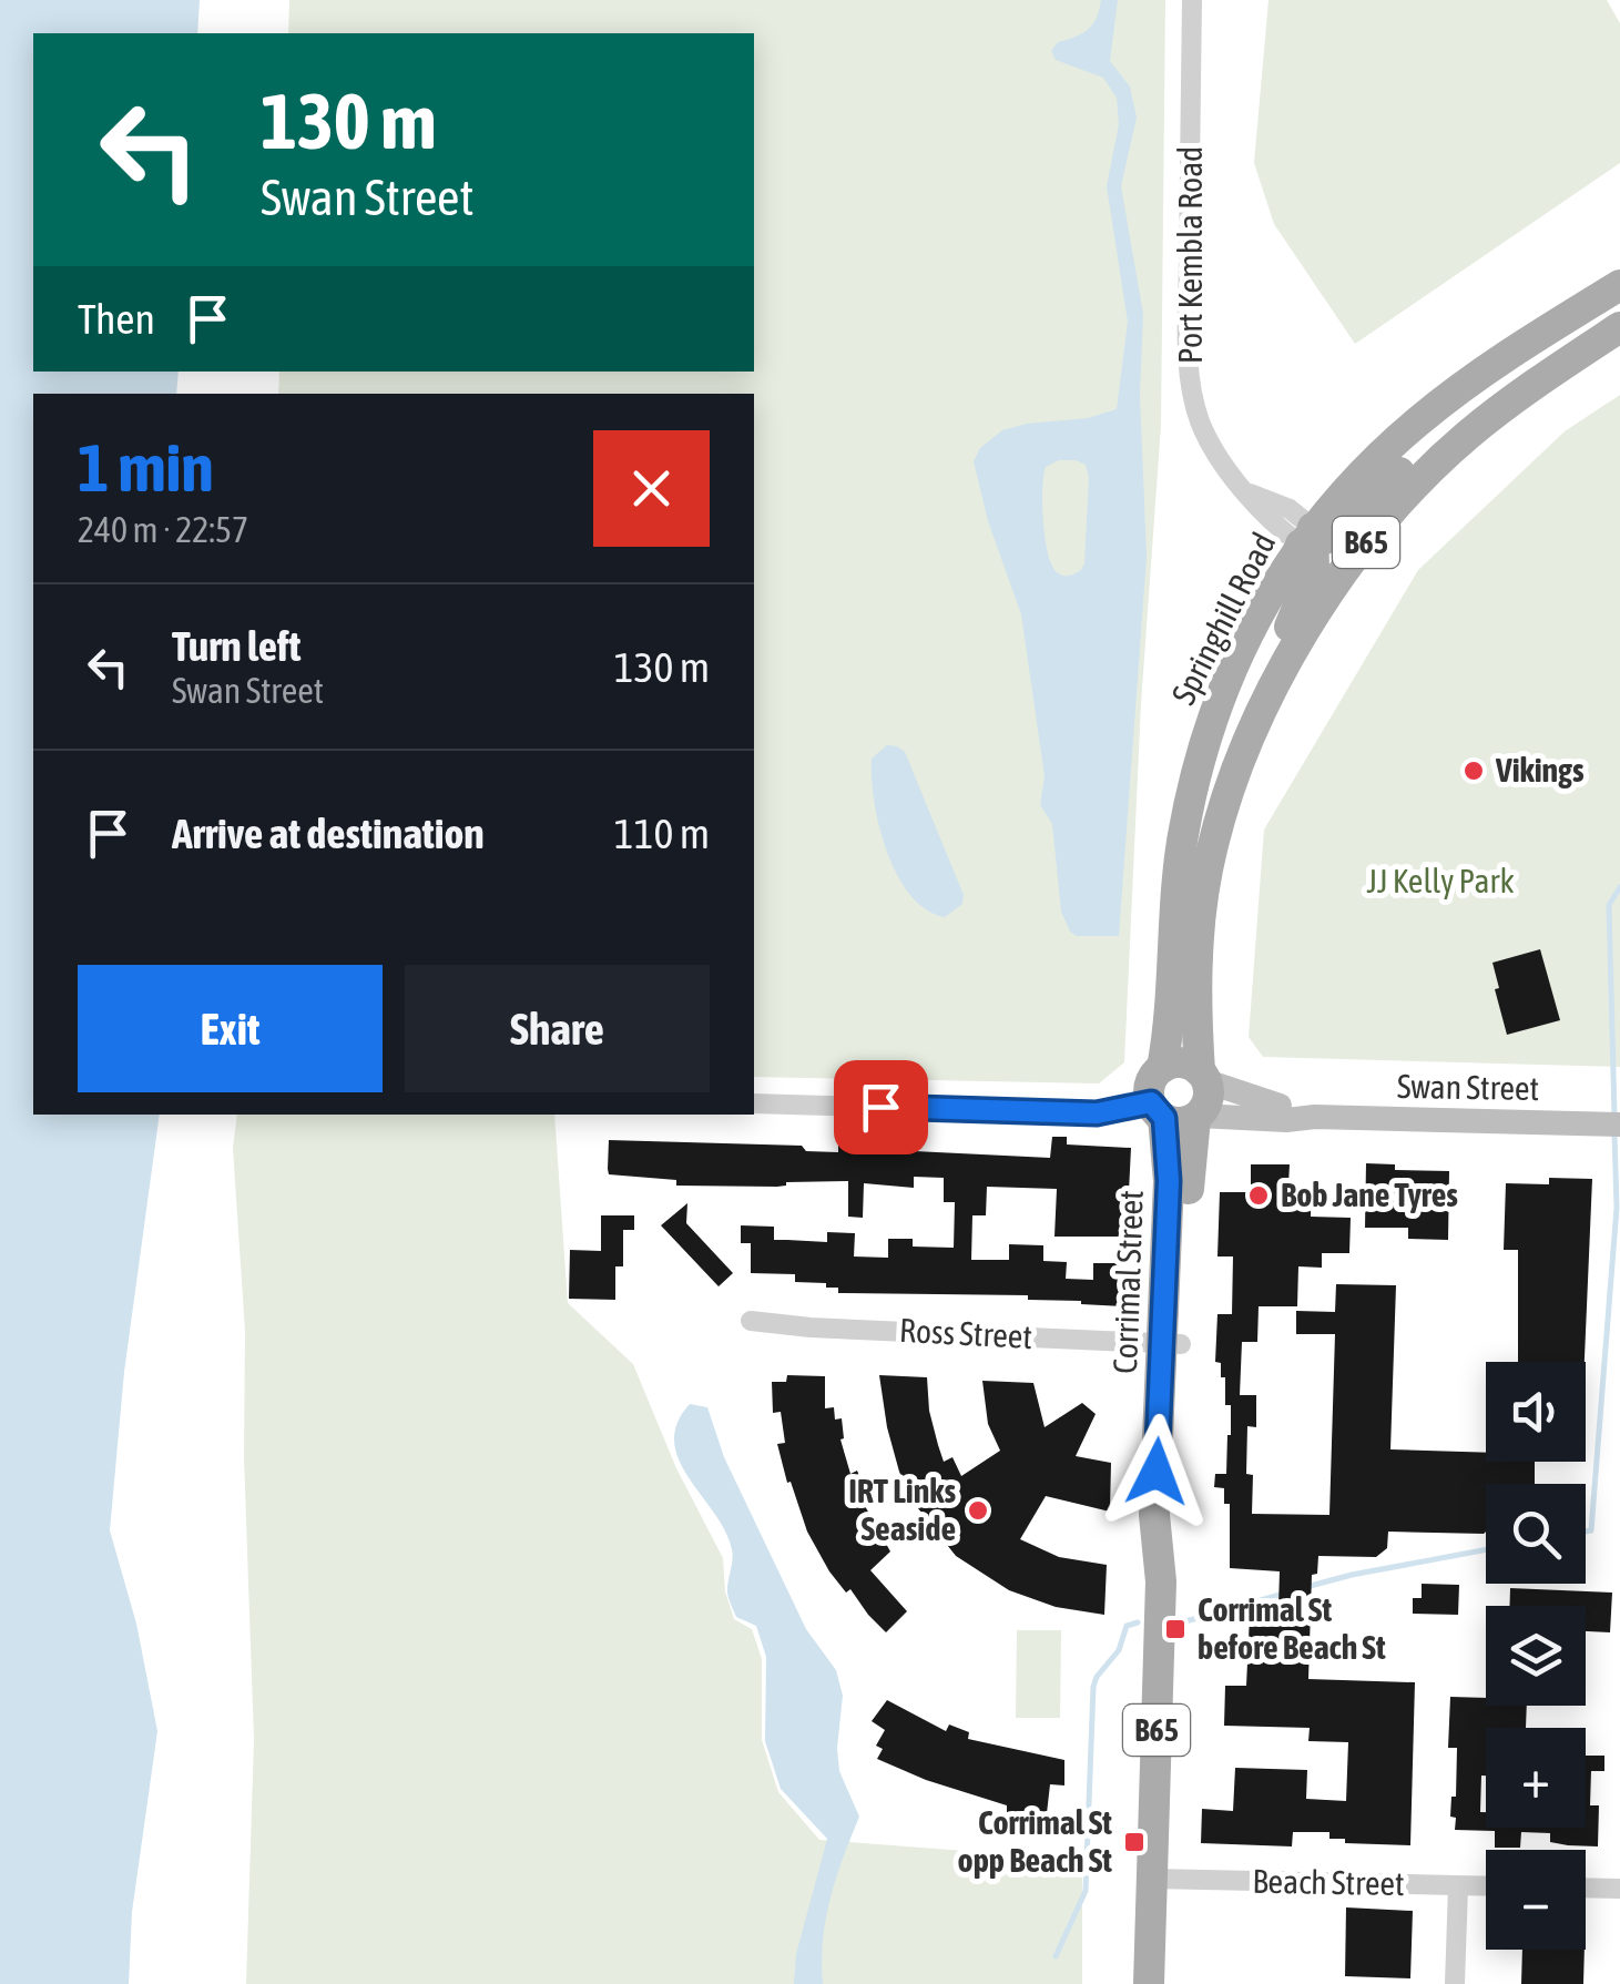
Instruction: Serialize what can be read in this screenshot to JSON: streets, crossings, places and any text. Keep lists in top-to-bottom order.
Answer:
{
  "streets": {
    "main road": ["B65", "Springhill Road", "Corrimal Street"],
    "street": [
      "Port Kembla Road",
      "Swan Street",
      "Ross Street",
      "Beach Street"
    ]
  },
  "crossings": [
    ["Port Kembla Road", "Springhill Road"],
    ["B65", "Springhill Road"],
    ["B65", "Swan Street"],
    ["B65", "Corrimal Street"],
    ["Springhill Road", "Swan Street"],
    ["Springhill Road", "Corrimal Street"],
    ["Swan Street", "Corrimal Street"],
    ["Corrimal Street", "Ross Street"],
    ["Corrimal Street", "Beach Street"]
  ],
  "parks": ["JJ Kelly Park"],
  "places": {
    "other": ["Vikings", "Bob Jane Tyres", "IRT Links Seaside"],
    "transit": ["Corrimal St before Beach St", "Corrimal St opp Beach St"]
  },
  "page": {
    "turn": ["130 m", "Swan Street"],
    "then": "Then",
    "heading": ["1 min", "240 m · 22:57"],
    "list": [
      {
        "name": "Turn left",
        "note": "Swan Street",
        "value": "130 m"
      },
      {
        "name": "Arrive at destination",
        "value": "110 m"
      }
    ],
    "buttons": ["Exit", "Share"],
    "map_buttons": ["+", "−"]
  }
}
